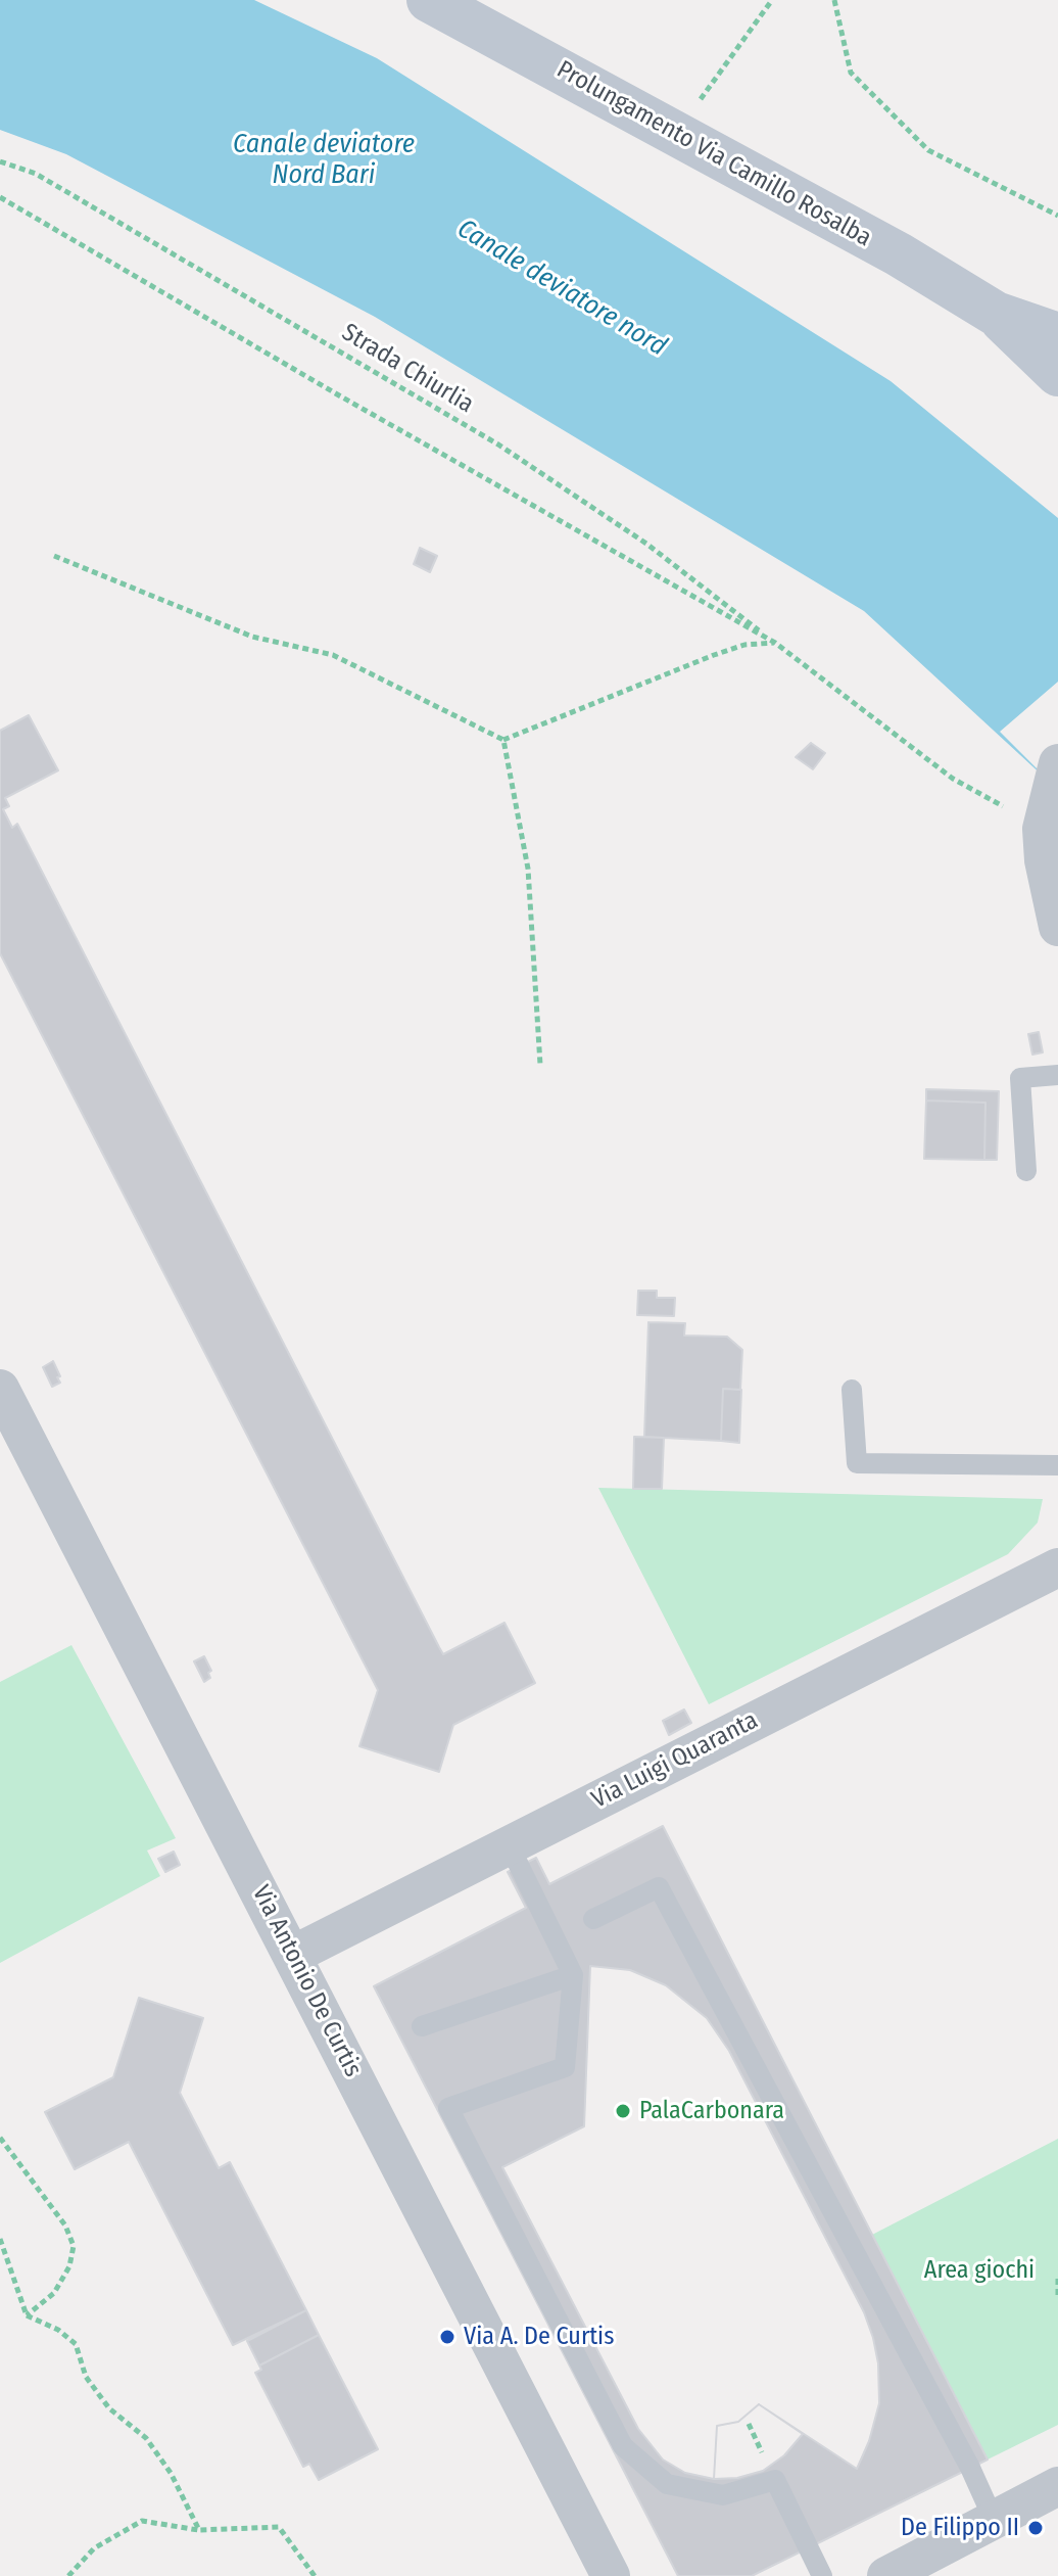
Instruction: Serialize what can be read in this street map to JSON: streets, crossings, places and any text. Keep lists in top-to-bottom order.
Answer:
{
  "streets": {
    "street": ["Prolungamento Via Camillo Rosalba", "Via Luigi Quaranta", "Via Antonio De Curtis"],
    "path": ["Strada Chiurlia"]
  },
  "crossings": [
    ["Via Luigi Quaranta", "Via Antonio De Curtis"]
  ],
  "water": ["Canale deviatore Nord Bari", "Canale deviatore nord"],
  "parks": ["Area giochi"],
  "places": ["PalaCarbonara", "Via A. De Curtis", "De Filippo II"]
}
